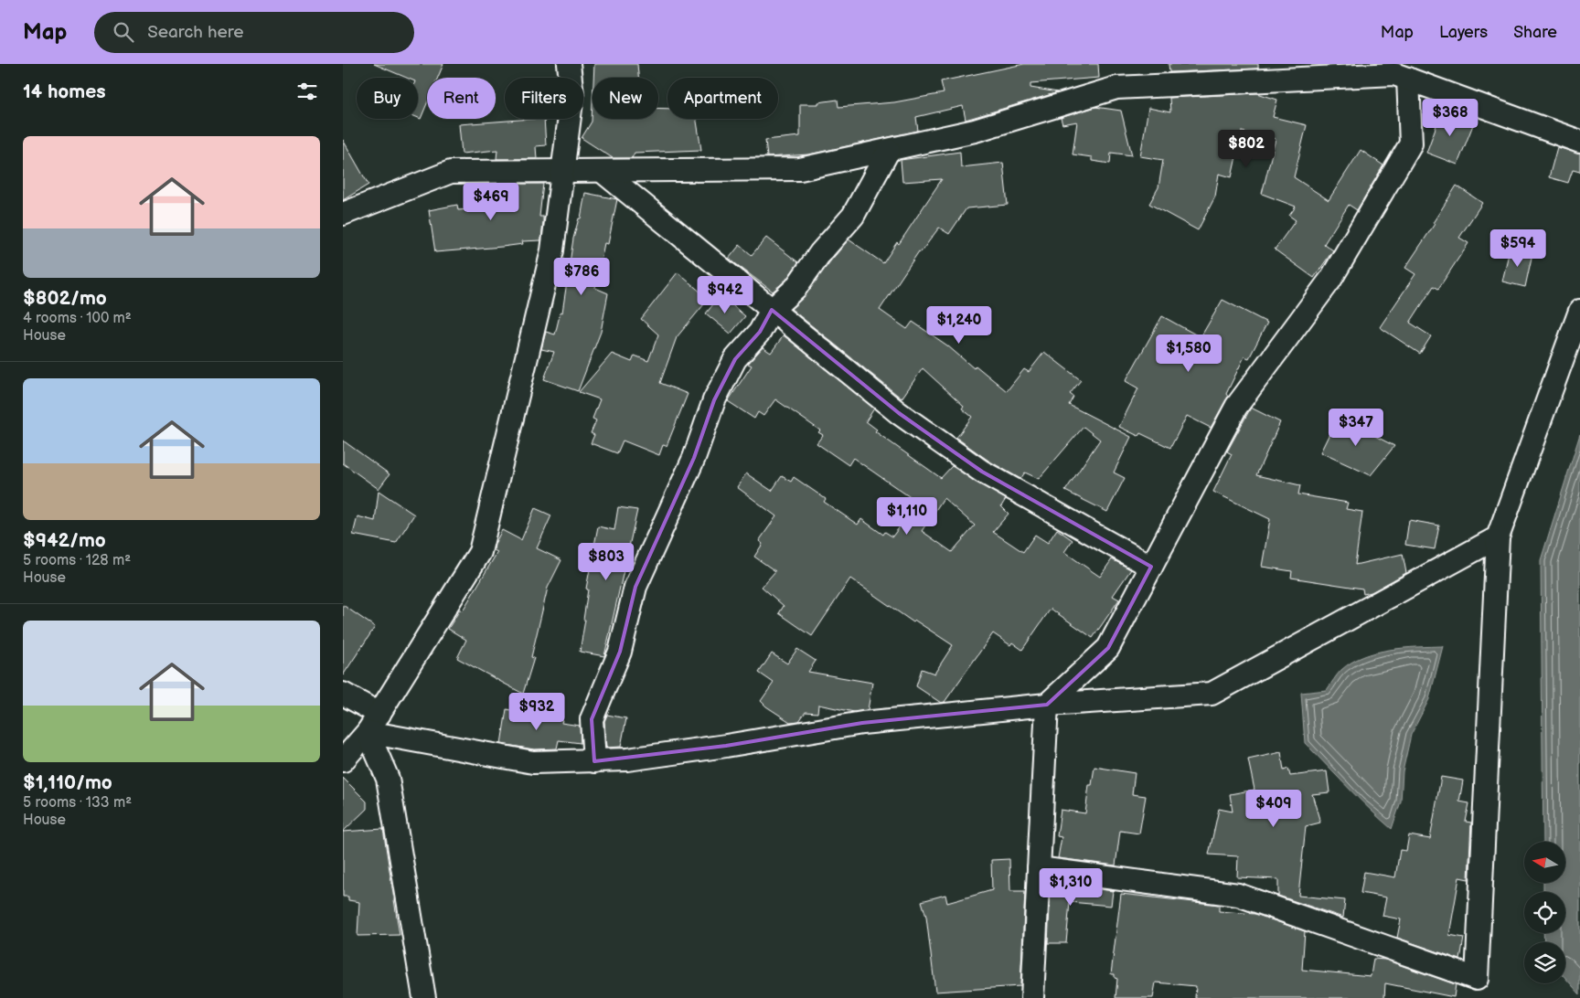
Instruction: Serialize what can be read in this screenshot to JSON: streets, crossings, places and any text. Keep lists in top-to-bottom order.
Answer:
{
  "north": "left",
  "page": {
    "header": "Map",
    "search": "Search here",
    "nav": ["Map", "Layers", "Share"],
    "heading": "14 homes",
    "chip": [
      "Buy",
      "Rent",
      "Filters",
      "New",
      "Apartment"
    ],
    "price": [
      "$368",
      "$802",
      "$469",
      "$594",
      "$786",
      "$942",
      "$1,240",
      "$1,580",
      "$347",
      "$1,110",
      "$803",
      "$932",
      "$409",
      "$1,310"
    ],
    "list": [
      {
        "name": "$802/mo",
        "note": "4 rooms · 100 m² · House"
      },
      {
        "name": "$942/mo",
        "note": "5 rooms · 128 m² · House"
      },
      {
        "name": "$1,110/mo",
        "note": "5 rooms · 133 m² · House"
      }
    ]
  }
}
